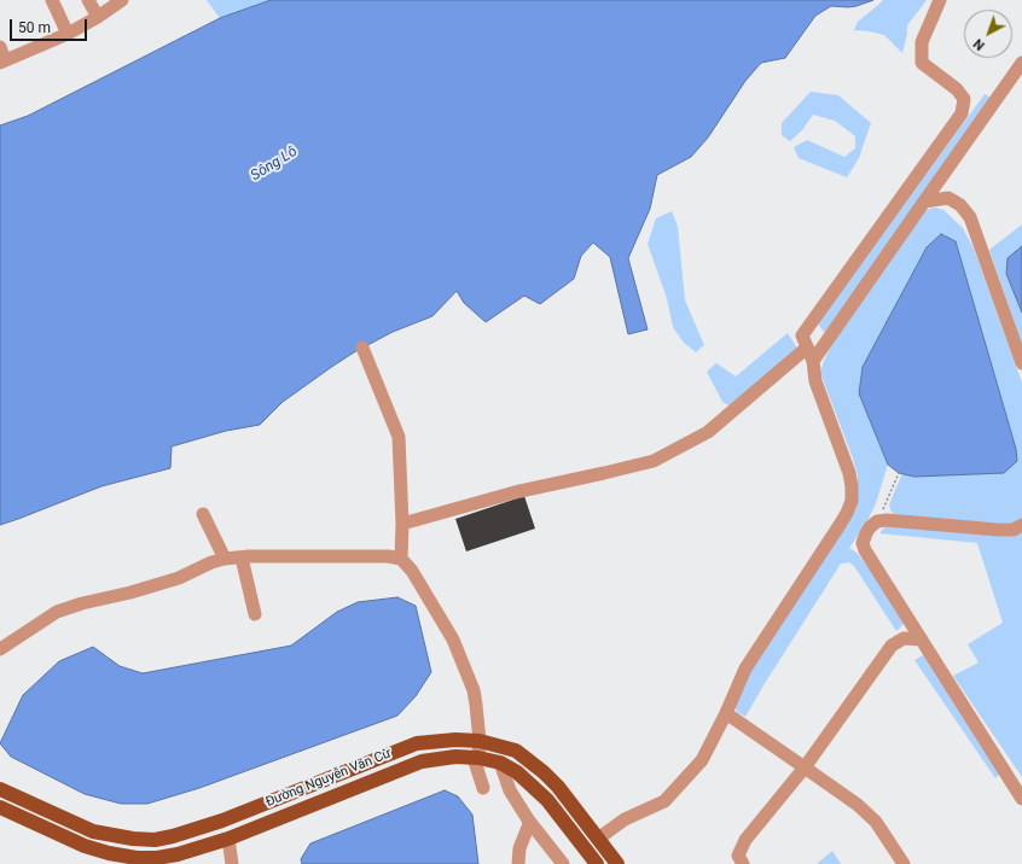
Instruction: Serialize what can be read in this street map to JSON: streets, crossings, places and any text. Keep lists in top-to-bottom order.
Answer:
{
  "streets": {
    "main road": ["Đường Nguyễn Văn Cừ"]
  },
  "water": ["Sông Lô"],
  "scale_bar": "50 m",
  "north": "bottom left"
}
